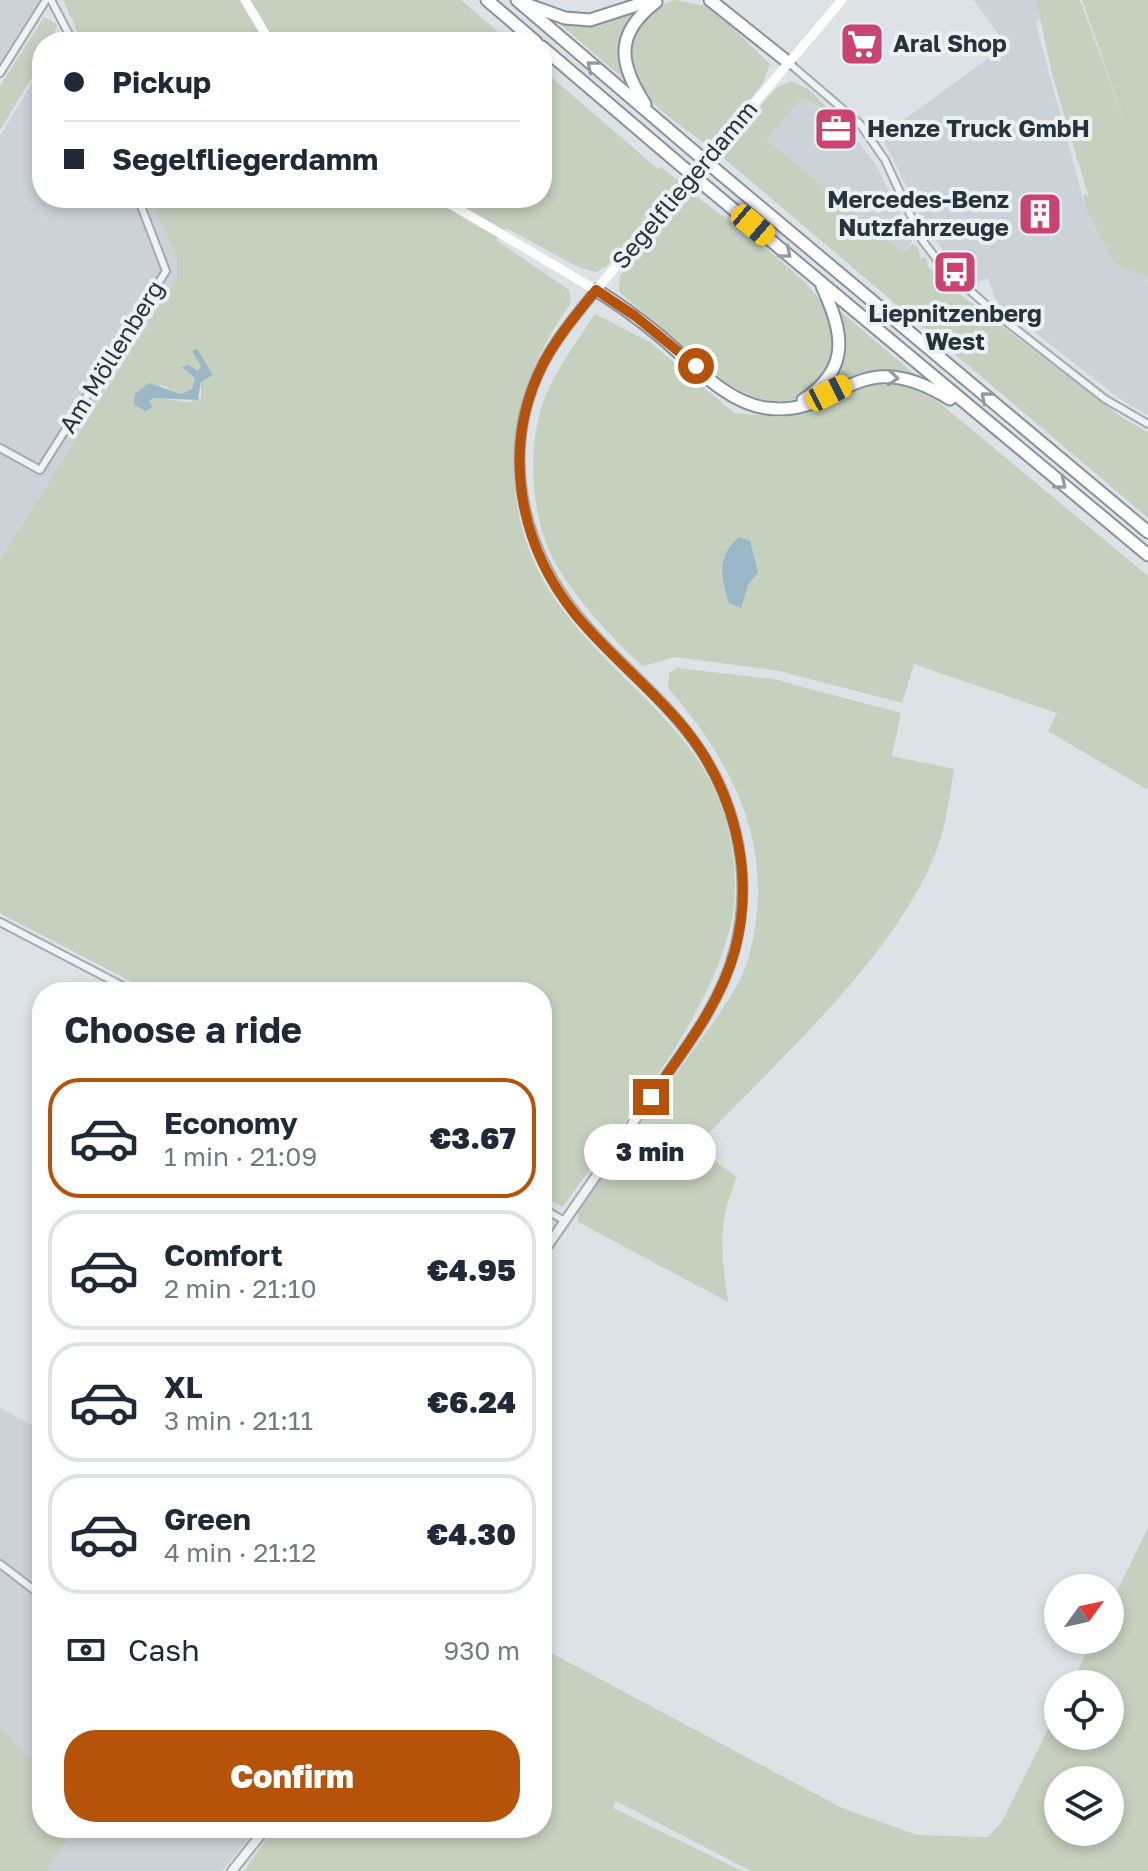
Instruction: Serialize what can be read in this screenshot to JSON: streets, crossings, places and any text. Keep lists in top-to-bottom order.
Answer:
{
  "streets": {
    "main road": ["Segelfliegerdamm"],
    "street": ["Am Möllenberg"]
  },
  "places": {
    "supermarket": ["Aral Shop"],
    "office": ["Henze Truck GmbH"],
    "building": ["Mercedes-Benz Nutzfahrzeuge"],
    "bus stop": ["Liepnitzenberg West"]
  },
  "north": "top right",
  "page": {
    "banner": ["Pickup", "Segelfliegerdamm"],
    "heading": "Choose a ride",
    "list": [
      {
        "name": "Economy",
        "note": "1 min · 21:09",
        "value": "€3.67"
      },
      {
        "name": "Comfort",
        "note": "2 min · 21:10",
        "value": "€4.95"
      },
      {
        "name": "XL",
        "note": "3 min · 21:11",
        "value": "€6.24"
      },
      {
        "name": "Green",
        "note": "4 min · 21:12",
        "value": "€4.30"
      }
    ],
    "bubble": "3 min",
    "pay": ["Cash", "930 m"],
    "buttons": "Confirm"
  }
}
